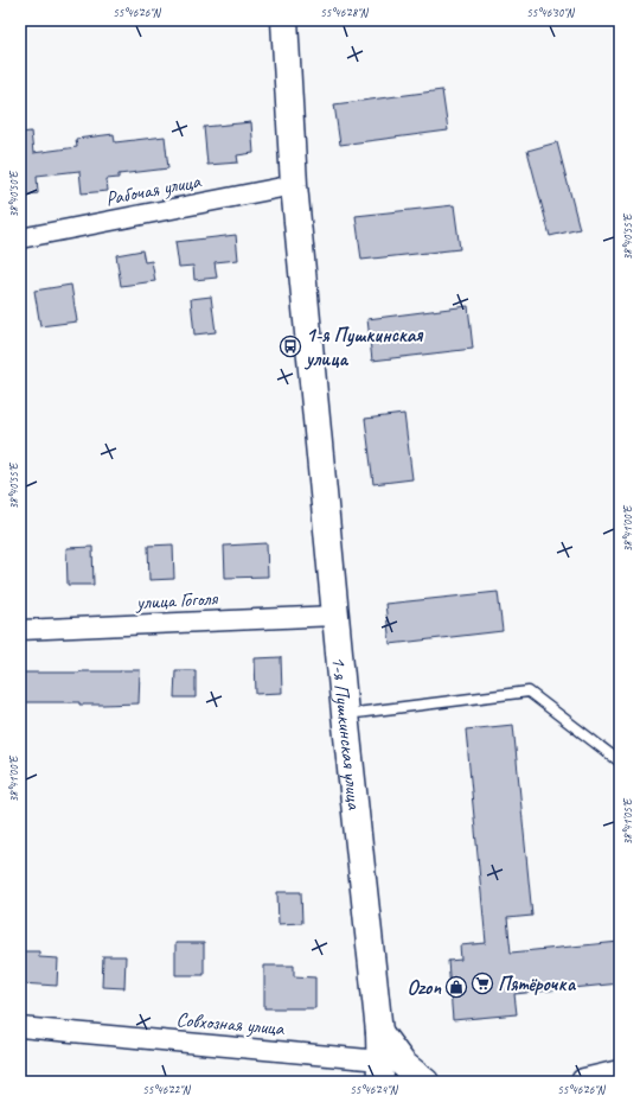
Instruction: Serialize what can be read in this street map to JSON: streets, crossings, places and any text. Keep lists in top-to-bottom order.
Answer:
{
  "streets": {
    "main road": ["1-я Пушкинская улица"],
    "street": ["Рабочая улица", "улица Гоголя", "Совхозная улица"]
  },
  "crossings": [
    ["Рабочая улица", "1-я Пушкинская улица"],
    ["улица Гоголя", "1-я Пушкинская улица"],
    ["1-я Пушкинская улица", "Совхозная улица"]
  ],
  "places": {
    "bus stop": ["1-я Пушкинская улица"],
    "supermarket": ["Пятёрочка"],
    "shop": ["Ozon"]
  },
  "coordinates": [
    "55°46'26\"N",
    "55°46'28\"N",
    "55°46'30\"N",
    "38°40'50\"E",
    "38°40'55\"E",
    "38°41'00\"E",
    "38°41'05\"E",
    "55°46'22\"N",
    "55°46'24\"N"
  ]
}
